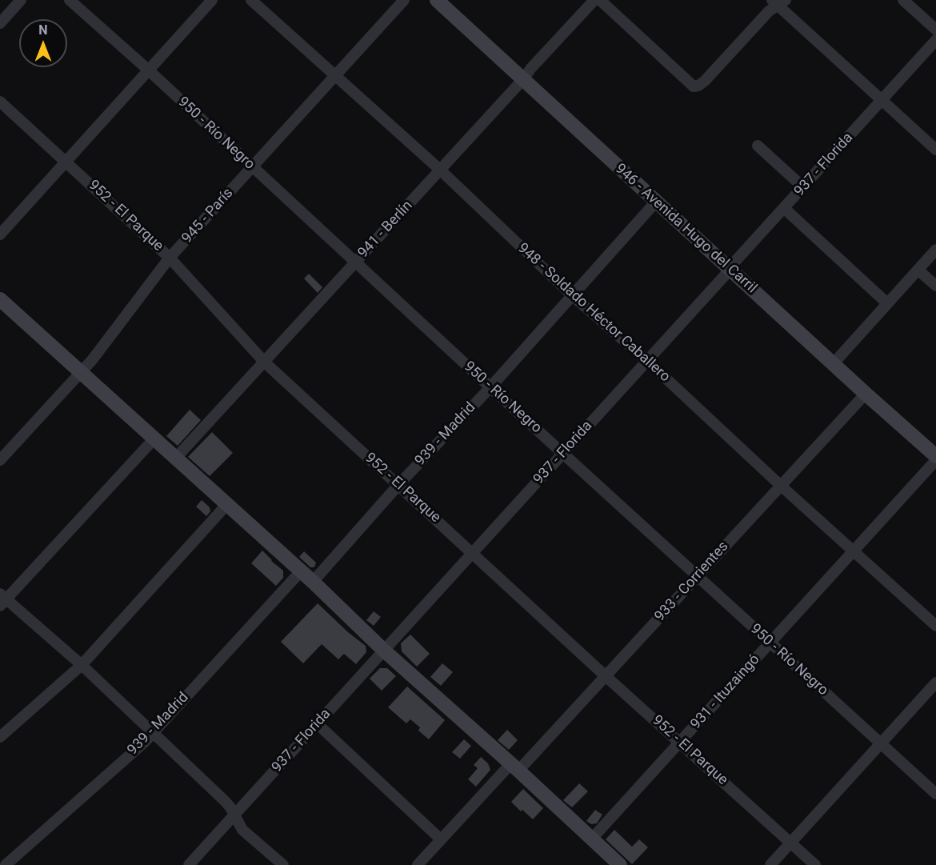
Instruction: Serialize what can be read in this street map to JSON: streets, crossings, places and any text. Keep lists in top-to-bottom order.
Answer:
{
  "streets": {
    "main road": ["946 - Avenida Hugo del Carril"],
    "street": [
      "950 - Río Negro",
      "937 - Florida",
      "952 - El Parque",
      "945 - París",
      "941 - Berlín",
      "948 - Soldado Héctor Caballero",
      "939 - Madrid",
      "933 - Corrientes",
      "931 - Ituzaingó"
    ]
  },
  "crossings": [
    ["950 - Río Negro", "937 - Florida"],
    ["950 - Río Negro", "945 - París"],
    ["950 - Río Negro", "941 - Berlín"],
    ["950 - Río Negro", "939 - Madrid"],
    ["950 - Río Negro", "933 - Corrientes"],
    ["950 - Río Negro", "931 - Ituzaingó"],
    ["937 - Florida", "952 - El Parque"],
    ["937 - Florida", "946 - Avenida Hugo del Carril"],
    ["937 - Florida", "948 - Soldado Héctor Caballero"],
    ["952 - El Parque", "945 - París"],
    ["952 - El Parque", "941 - Berlín"],
    ["952 - El Parque", "939 - Madrid"],
    ["952 - El Parque", "933 - Corrientes"],
    ["952 - El Parque", "931 - Ituzaingó"],
    ["945 - París", "948 - Soldado Héctor Caballero"],
    ["946 - Avenida Hugo del Carril", "941 - Berlín"],
    ["946 - Avenida Hugo del Carril", "939 - Madrid"],
    ["946 - Avenida Hugo del Carril", "933 - Corrientes"],
    ["941 - Berlín", "948 - Soldado Héctor Caballero"],
    ["948 - Soldado Héctor Caballero", "939 - Madrid"],
    ["948 - Soldado Héctor Caballero", "933 - Corrientes"],
    ["948 - Soldado Héctor Caballero", "931 - Ituzaingó"]
  ],
  "north": "top"
}
